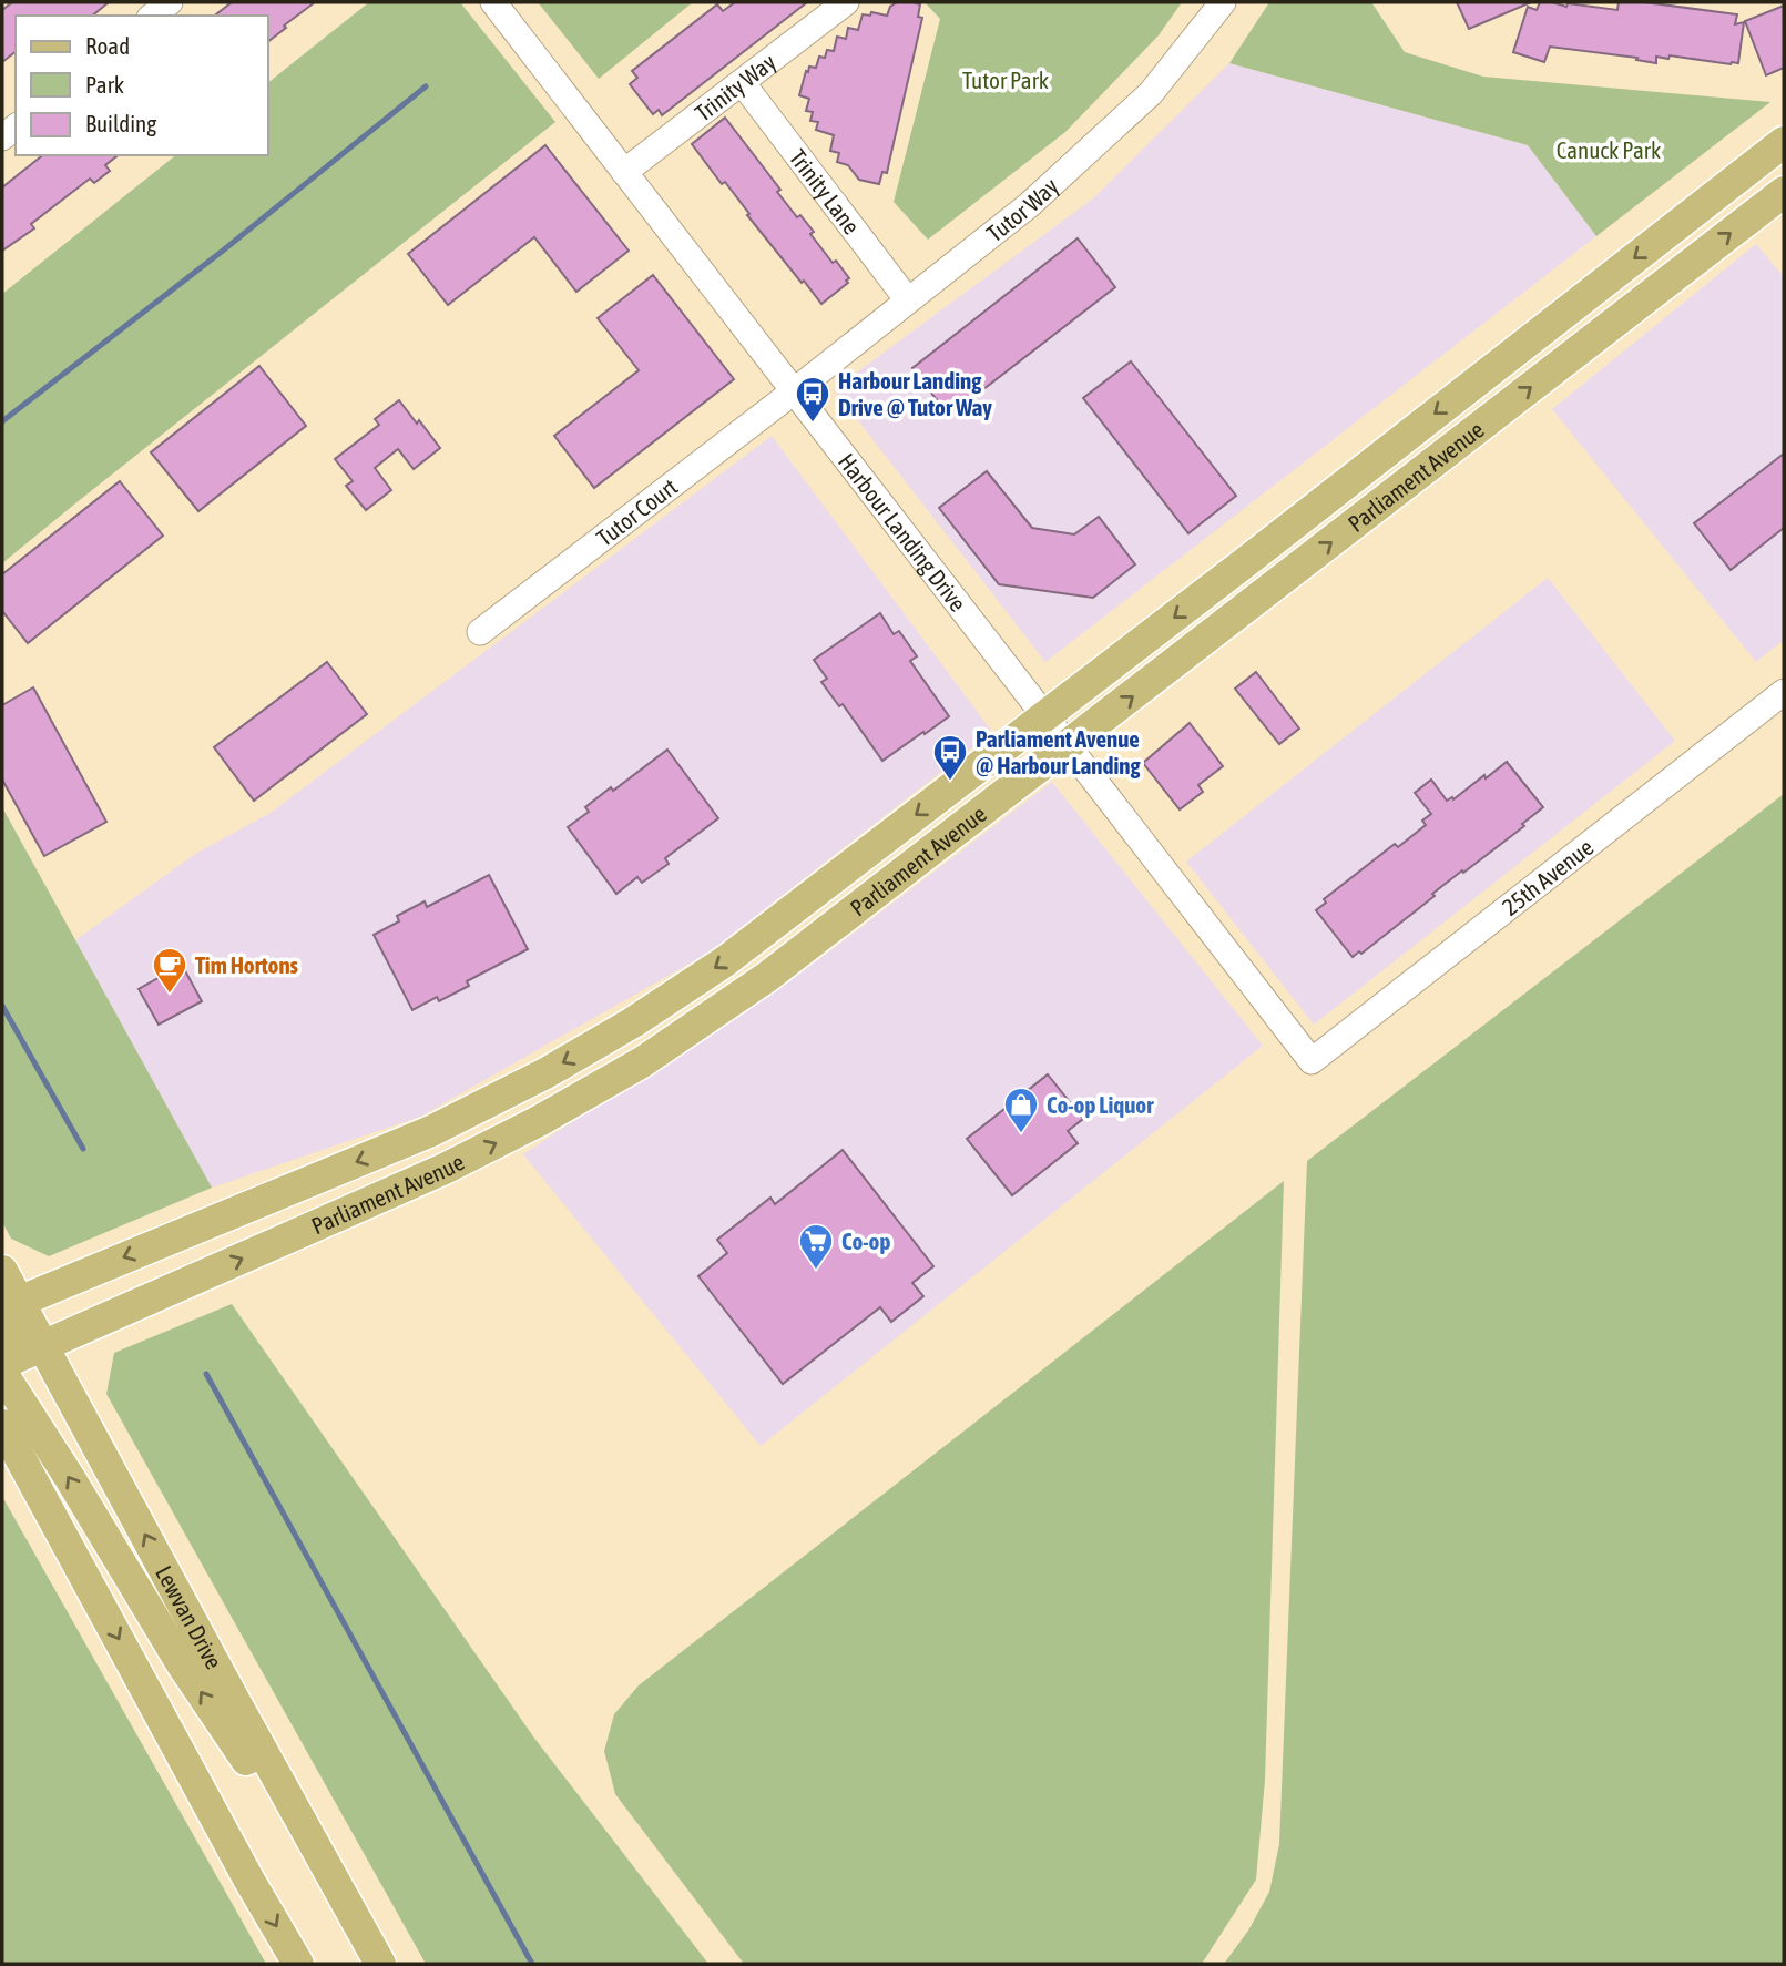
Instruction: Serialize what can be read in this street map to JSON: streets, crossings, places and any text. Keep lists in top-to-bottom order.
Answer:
{
  "streets": {
    "main road": ["Parliament Avenue", "Lewvan Drive"],
    "street": [
      "Trinity Way",
      "Trinity Lane",
      "Tutor Way",
      "Tutor Court",
      "Harbour Landing Drive",
      "25th Avenue"
    ]
  },
  "crossings": [
    ["Trinity Way", "Trinity Lane"],
    ["Trinity Way", "Harbour Landing Drive"],
    ["Trinity Lane", "Tutor Way"],
    ["Tutor Way", "Tutor Court"],
    ["Tutor Way", "Harbour Landing Drive"],
    ["Parliament Avenue", "Harbour Landing Drive"],
    ["Parliament Avenue", "Lewvan Drive"],
    ["Tutor Court", "Harbour Landing Drive"],
    ["Harbour Landing Drive", "25th Avenue"]
  ],
  "parks": ["Tutor Park", "Canuck Park"],
  "places": {
    "bus stop": ["Harbour Landing Drive @ Tutor Way", "Parliament Avenue @ Harbour Landing"],
    "cafe": ["Tim Hortons"],
    "shop": ["Co-op Liquor"],
    "supermarket": ["Co-op"]
  },
  "legend": ["Road", "Park", "Building"]
}
